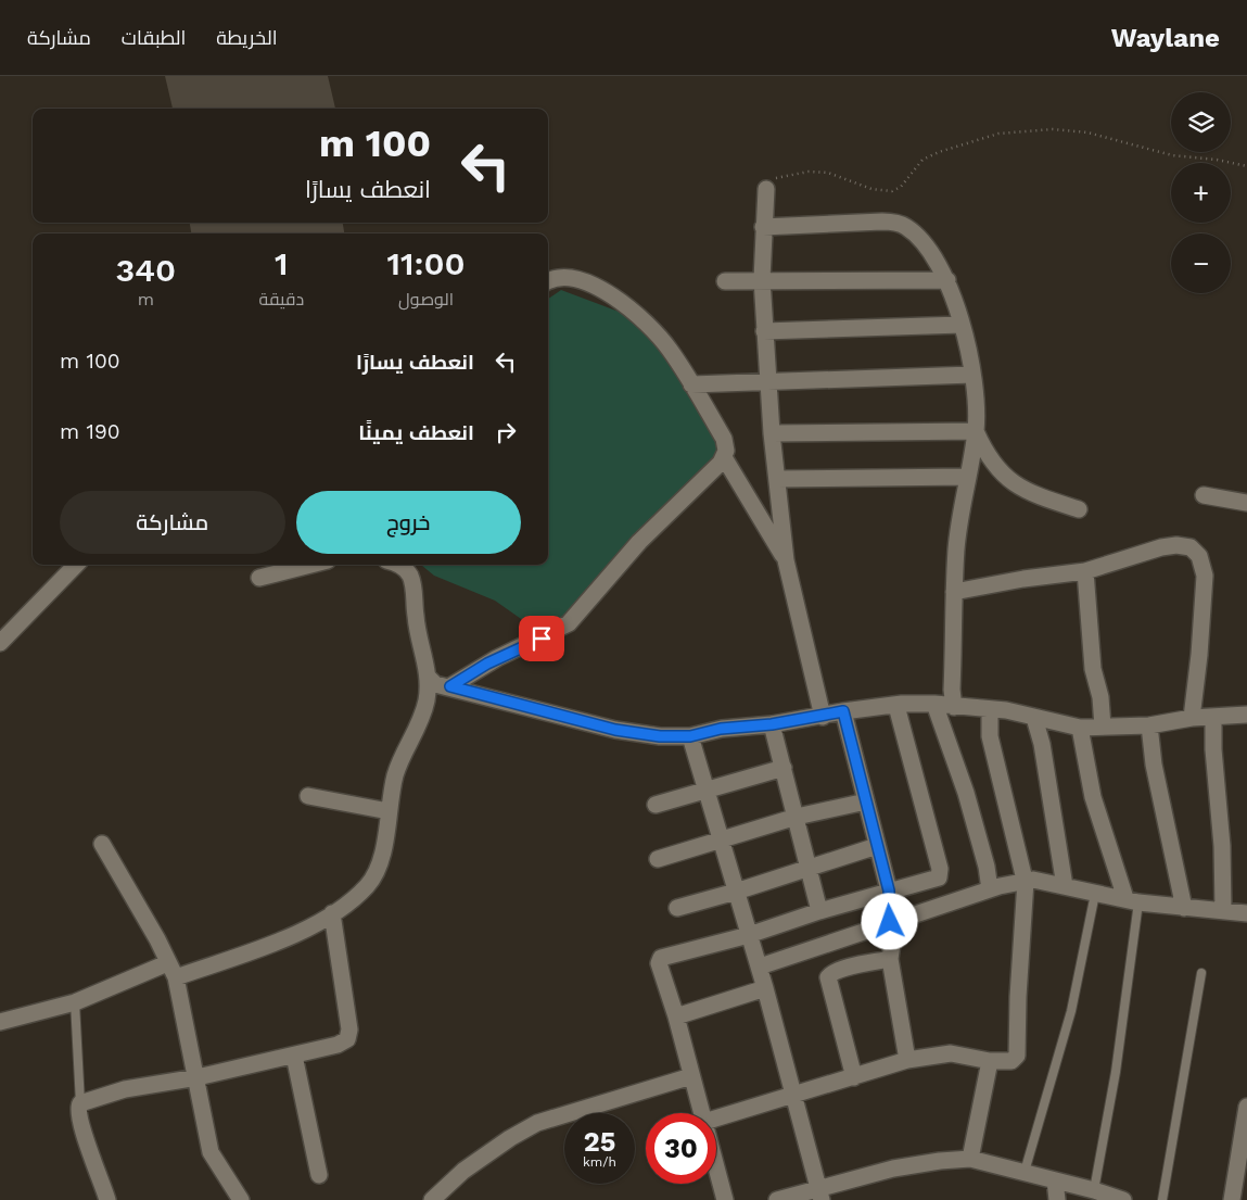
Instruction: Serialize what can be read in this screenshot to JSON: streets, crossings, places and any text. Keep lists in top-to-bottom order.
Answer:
{
  "page": {
    "header": "Waylane",
    "nav": ["الخريطة", "الطبقات", "مشاركة"],
    "map_buttons": ["+", "−"],
    "turn": ["100 m", "انعطف يسارًا"],
    "eta": [
      "11:00",
      "الوصول",
      "1",
      "دقيقة",
      "340",
      "m"
    ],
    "list": [
      {
        "name": "انعطف يسارًا",
        "value": "100 m"
      },
      {
        "name": "انعطف يمينًا",
        "value": "190 m"
      }
    ],
    "buttons": ["خروج", "مشاركة"],
    "speed": "25 km/h",
    "limit": "30"
  }
}
